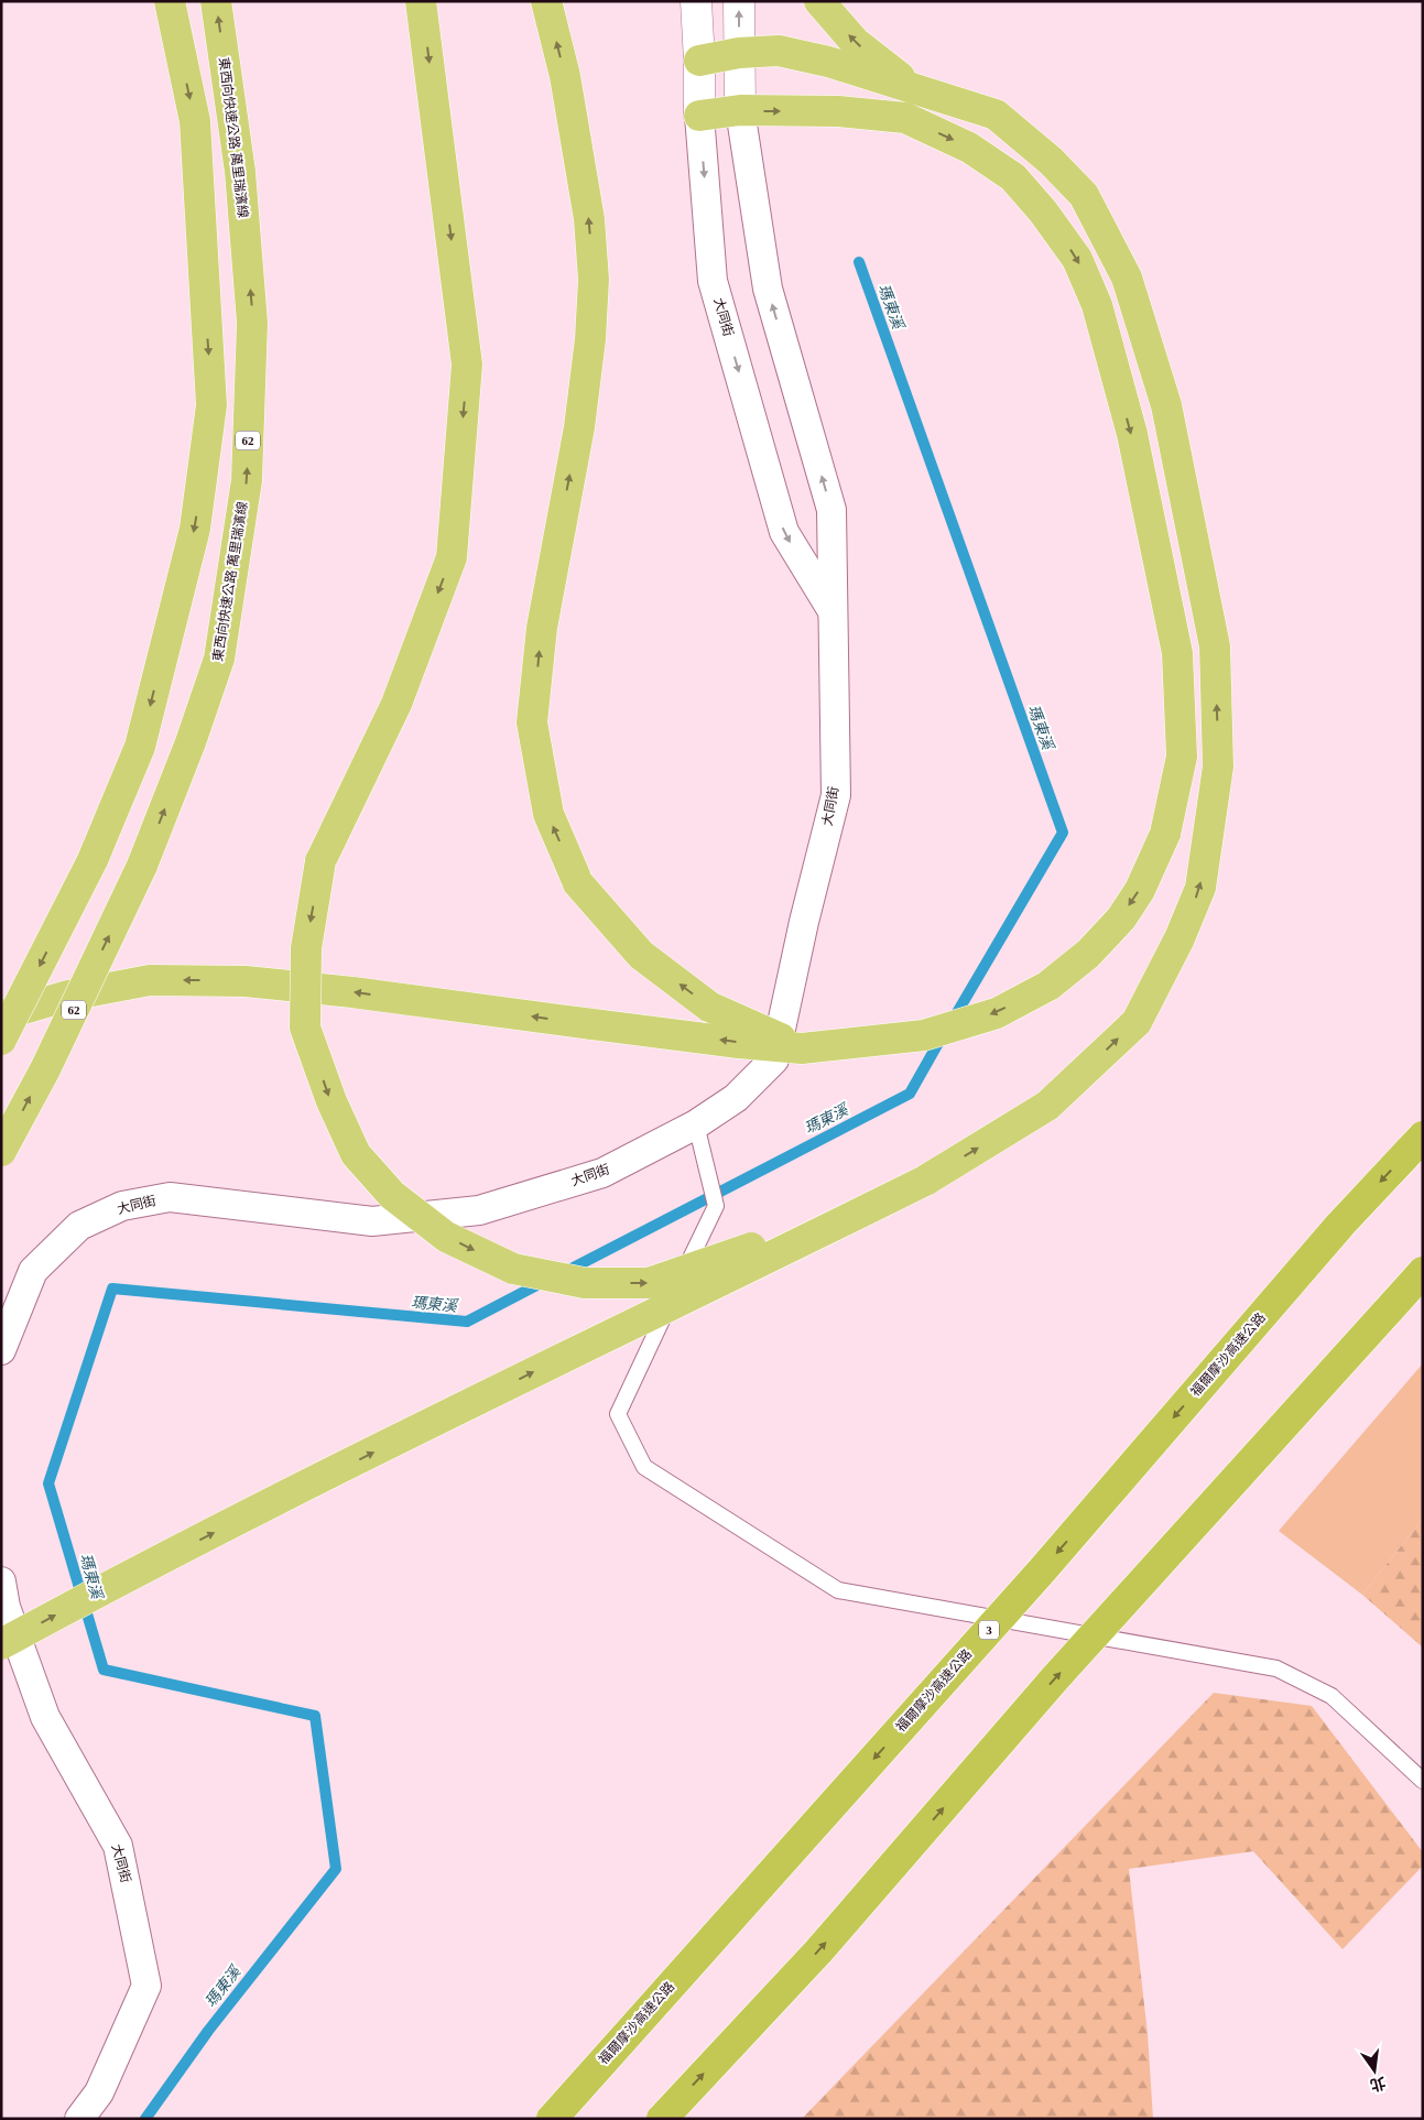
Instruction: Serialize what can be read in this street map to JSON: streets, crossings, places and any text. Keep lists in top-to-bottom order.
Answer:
{
  "streets": {
    "highway": [
      "東西向快速公路 萬里瑞濱線",
      "62",
      "福爾摩沙高速公路",
      "3"
    ],
    "street": ["大同街"]
  },
  "water": ["瑪東溪"],
  "north": "bottom"
}
